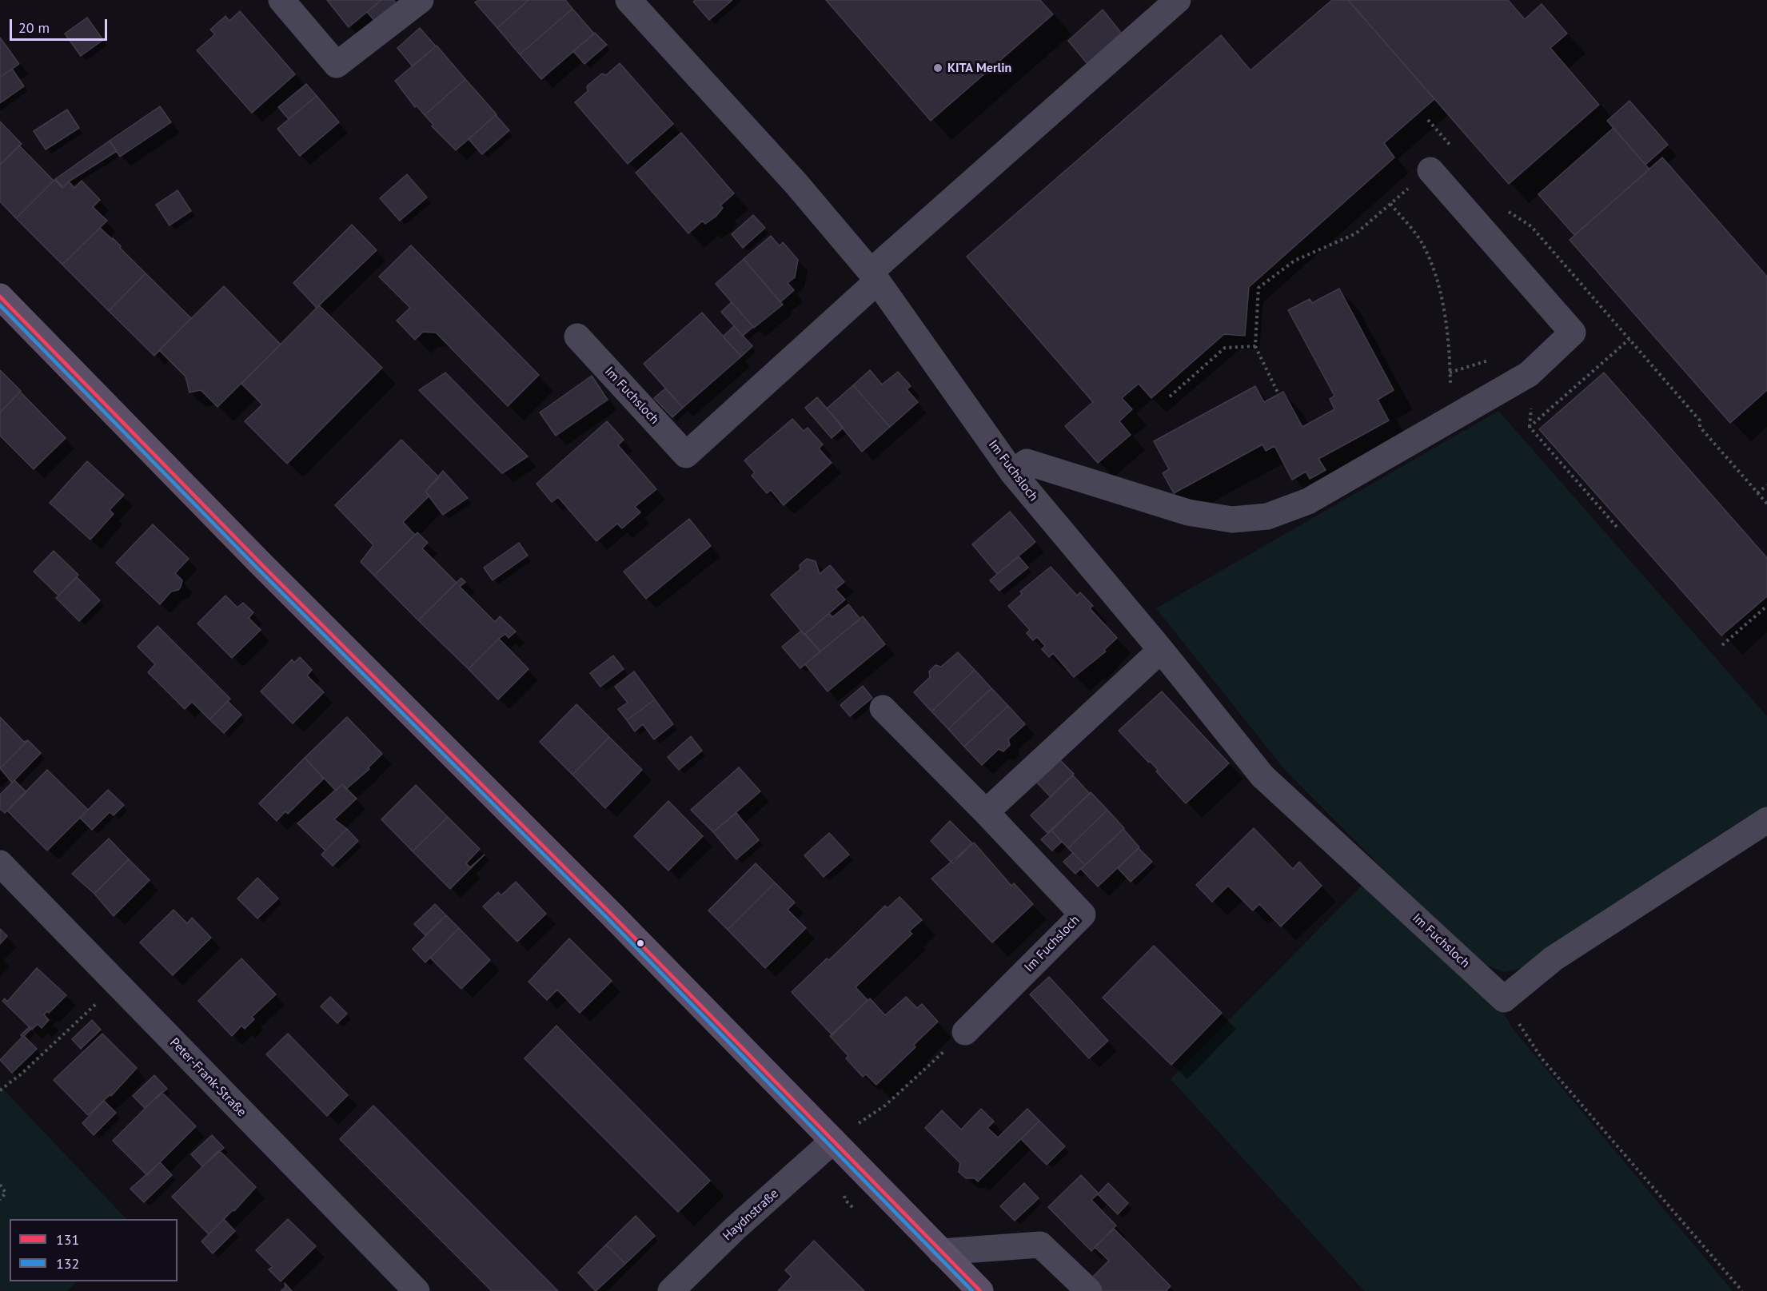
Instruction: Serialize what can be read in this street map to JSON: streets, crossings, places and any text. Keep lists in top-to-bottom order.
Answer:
{
  "streets": {
    "street": ["Im Fuchsloch", "Peter-Frank-Straße", "Haydnstraße"]
  },
  "places": ["KITA Merlin"],
  "lines": ["transit line 131", "transit line 132"],
  "legend": ["131", "132"],
  "scale_bar": "20 m"
}
